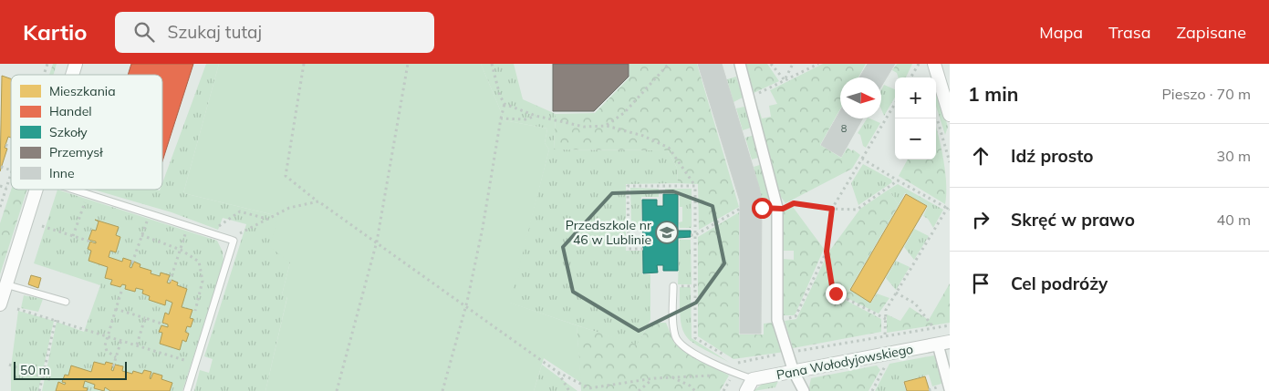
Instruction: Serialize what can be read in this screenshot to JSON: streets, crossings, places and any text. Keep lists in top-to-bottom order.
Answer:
{
  "streets": {
    "street": ["Pana Wołodyjowskiego"]
  },
  "places": {
    "school or university": ["Przedszkole nr 46 w Lublinie"]
  },
  "house_numbers": ["8"],
  "legend": [
    "Mieszkania",
    "Handel",
    "Szkoły",
    "Przemysł",
    "Inne"
  ],
  "scale_bar": "50 m",
  "north": "right",
  "page": {
    "header": "Kartio",
    "search": "Szukaj tutaj",
    "nav": ["Mapa", "Trasa", "Zapisane"],
    "heading": ["1 min", "Pieszo · 70 m"],
    "map_buttons": ["+", "−"],
    "list": [
      ["Idź prosto", "30 m"],
      ["Skręć w prawo", "40 m"],
      "Cel podróży"
    ],
    "scale": "50 m"
  }
}
